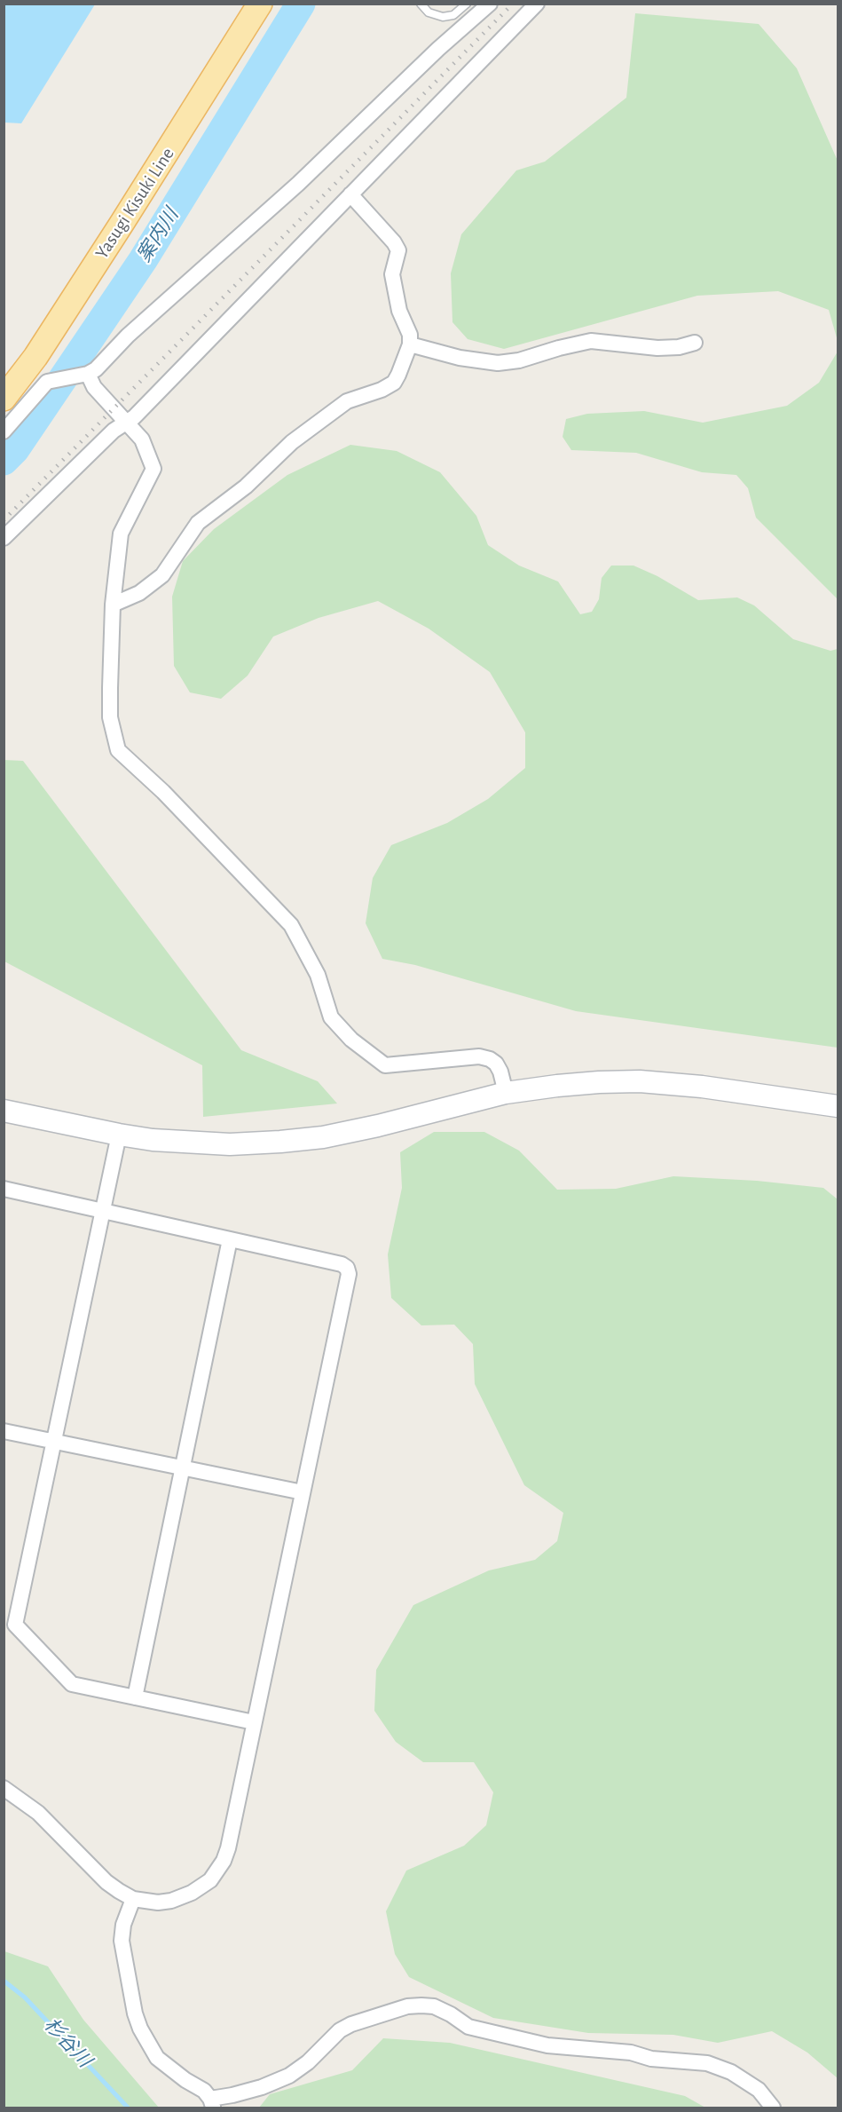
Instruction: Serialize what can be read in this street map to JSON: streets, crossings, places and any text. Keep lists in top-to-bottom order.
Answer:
{
  "streets": {
    "main road": ["Yasugi Kisuki Line"]
  },
  "water": ["案内川", "杉谷川"]
}
